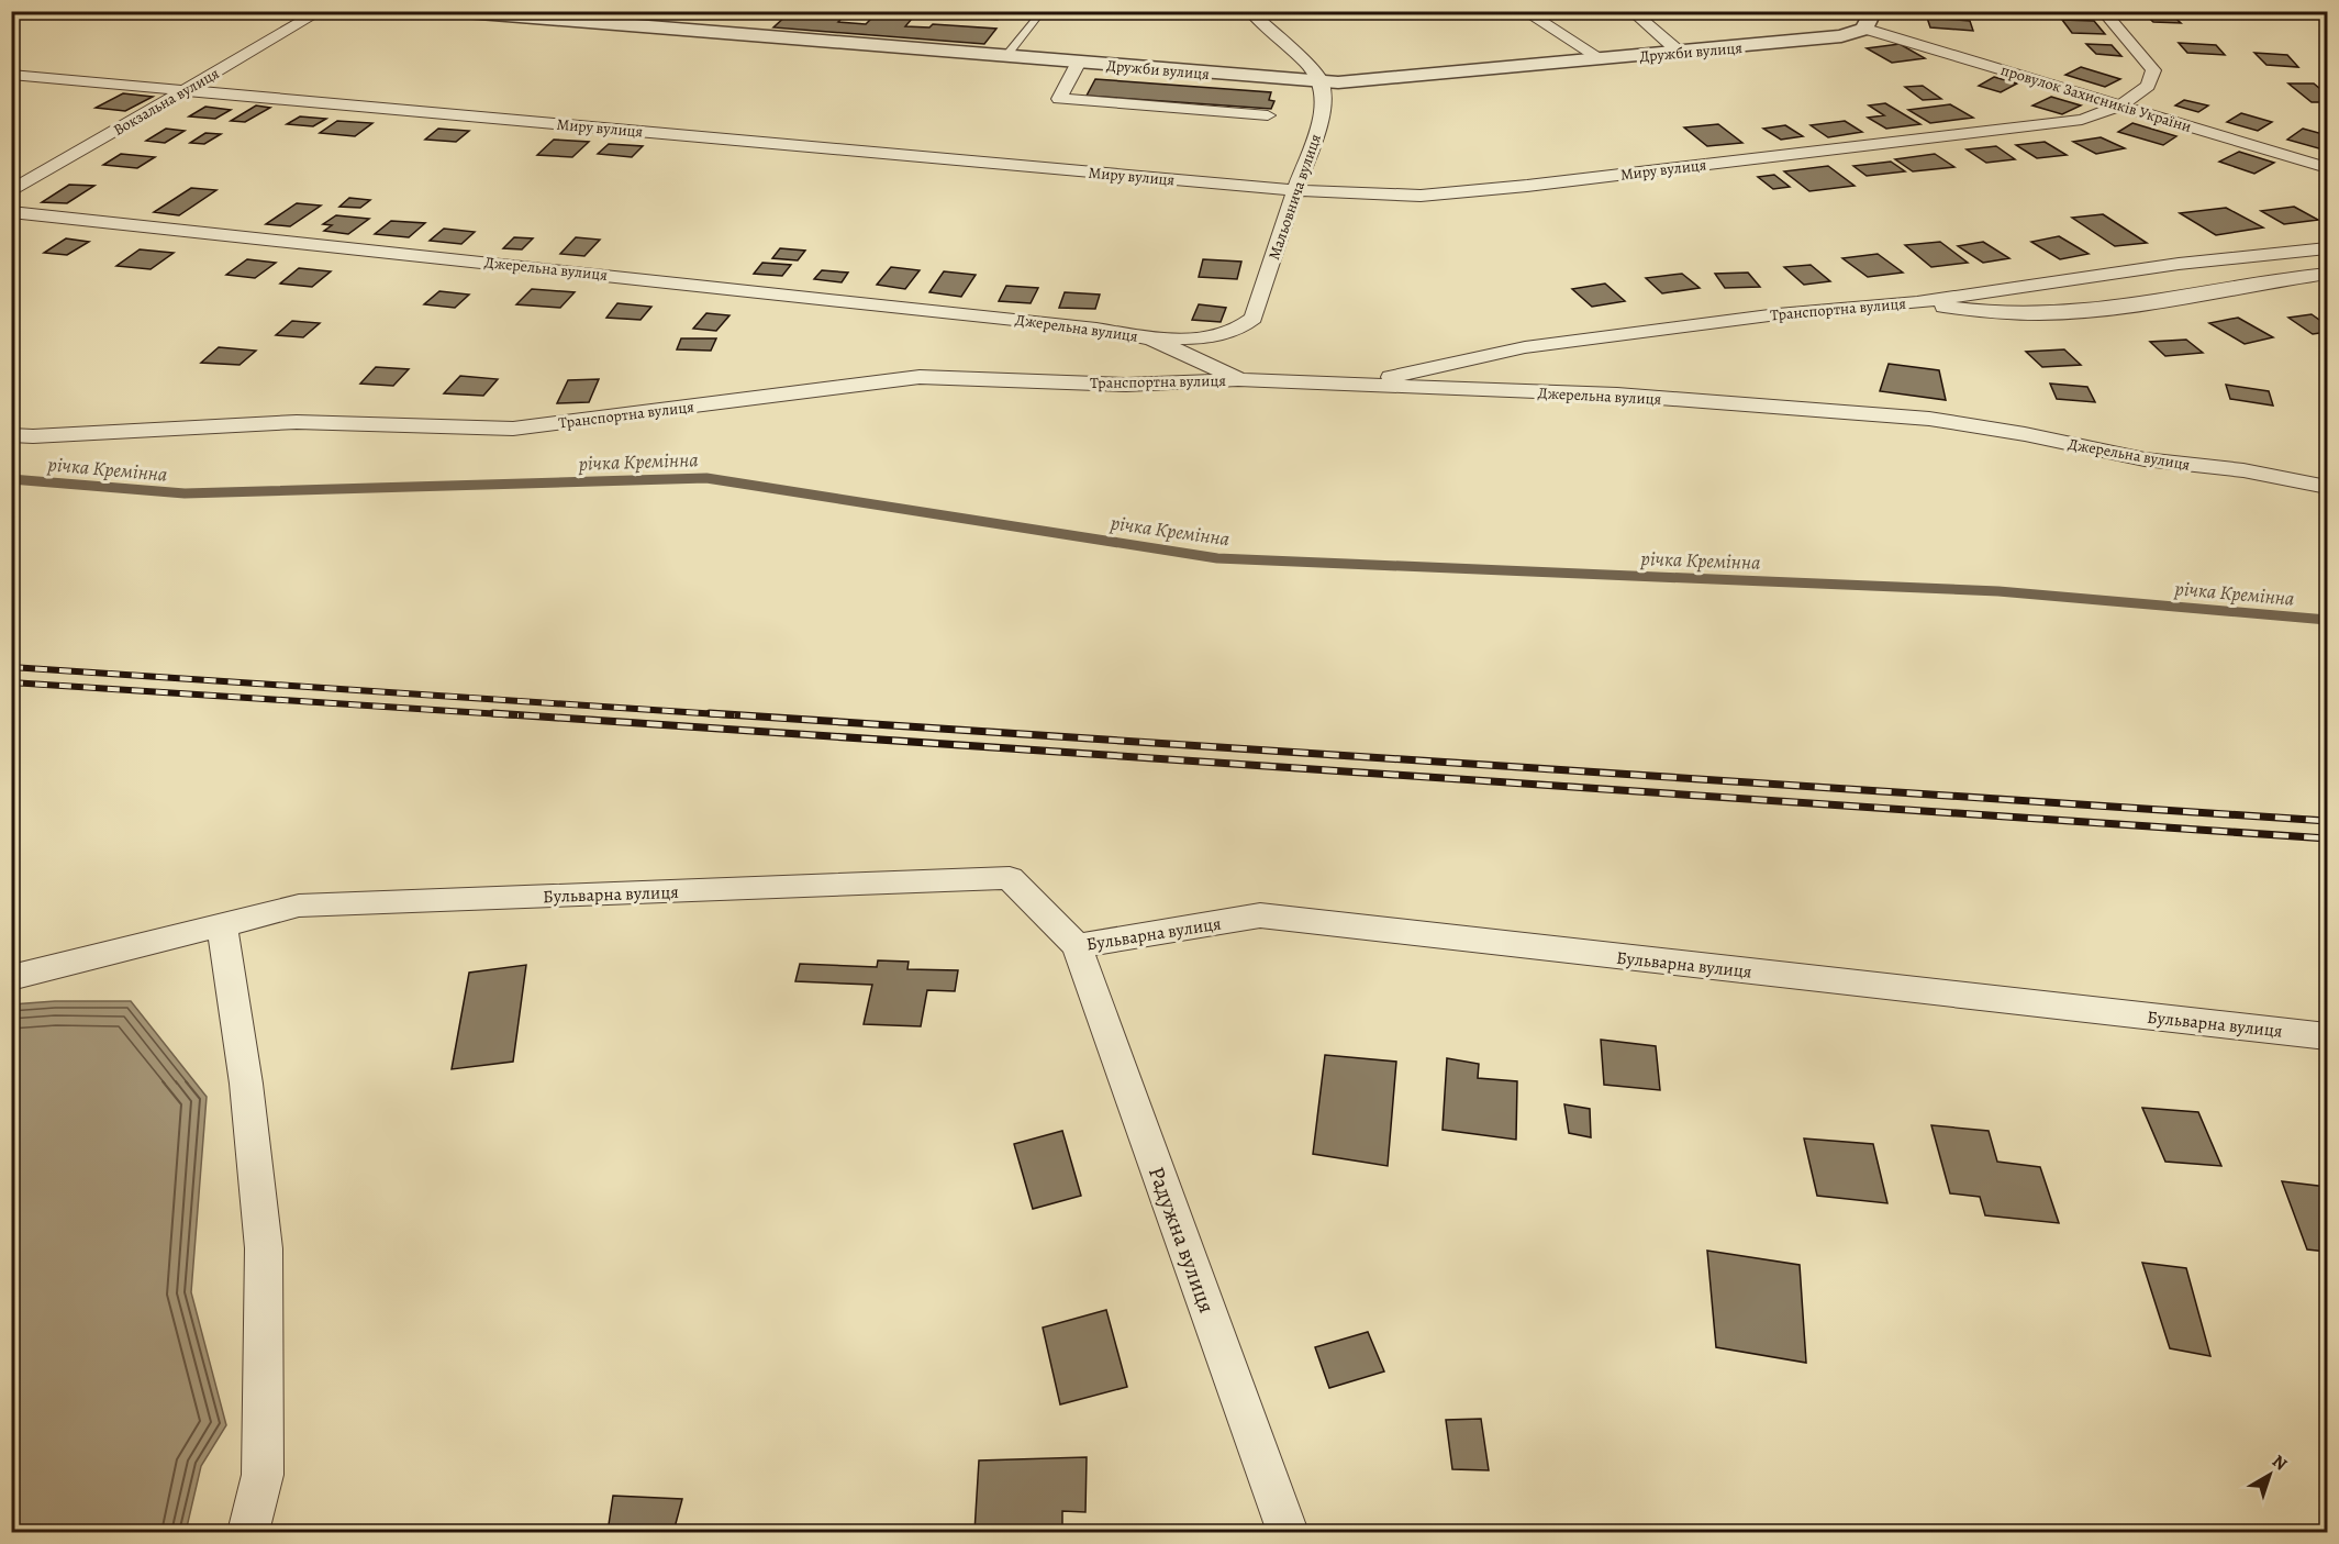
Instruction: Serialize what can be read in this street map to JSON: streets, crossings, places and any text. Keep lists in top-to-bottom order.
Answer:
{
  "streets": {
    "street": [
      "Дружби вулиця",
      "провулок Захисників України",
      "Вокзальна вулиця",
      "Миру вулиця",
      "Мальовнича вулиця",
      "Джерельна вулиця",
      "Транспортна вулиця",
      "Бульварна вулиця",
      "Радужна вулиця"
    ]
  },
  "crossings": [
    ["Дружби вулиця", "провулок Захисників України"],
    ["Дружби вулиця", "Мальовнича вулиця"],
    ["провулок Захисників України", "Миру вулиця"],
    ["Вокзальна вулиця", "Миру вулиця"],
    ["Миру вулиця", "Мальовнича вулиця"],
    ["Мальовнича вулиця", "Джерельна вулиця"],
    ["Джерельна вулиця", "Транспортна вулиця"],
    ["Бульварна вулиця", "Радужна вулиця"]
  ],
  "water": ["річка Кремінна"],
  "north": "top right"
}
